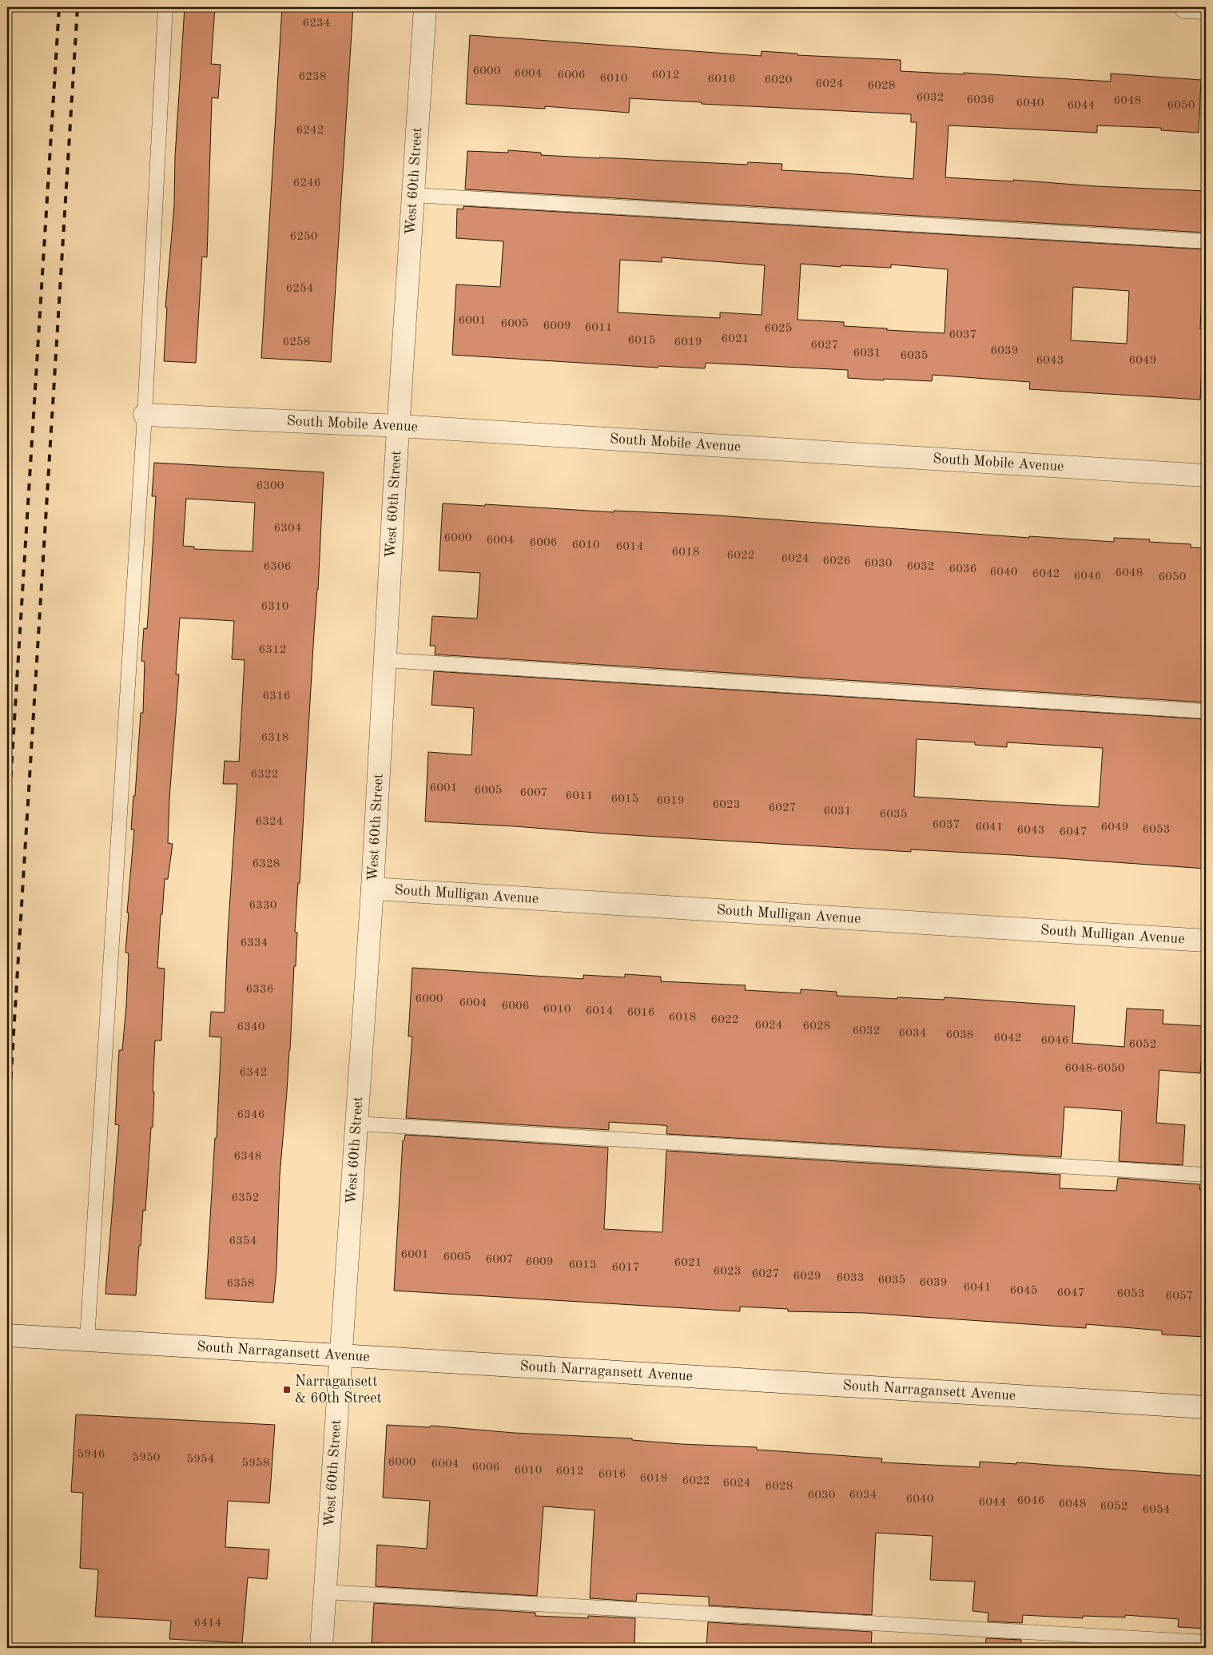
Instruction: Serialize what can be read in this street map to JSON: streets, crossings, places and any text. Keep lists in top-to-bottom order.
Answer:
{
  "streets": {
    "street": [
      "West 60th Street",
      "South Mobile Avenue",
      "South Mulligan Avenue",
      "South Narragansett Avenue"
    ]
  },
  "crossings": [
    ["West 60th Street", "South Mobile Avenue"],
    ["West 60th Street", "South Mulligan Avenue"],
    ["West 60th Street", "South Narragansett Avenue"]
  ],
  "places": {
    "transit": ["Narragansett & 60th Street"]
  },
  "house_numbers": [
    "6234",
    "6000",
    "6004",
    "6006",
    "6012",
    "6238",
    "6010",
    "6016",
    "6020",
    "6024",
    "6028",
    "6032",
    "6036",
    "6048",
    "6040",
    "6044",
    "6050",
    "6242",
    "6246",
    "6250",
    "6254",
    "6001",
    "6005",
    "6009",
    "6011",
    "6025",
    "6037",
    "6021",
    "6015",
    "6258",
    "6019",
    "6027",
    "6039",
    "6031",
    "6035",
    "6043",
    "6049",
    "6300",
    "6304",
    "6000",
    "6004",
    "6006",
    "6010",
    "6014",
    "6018",
    "6022",
    "6024",
    "6026",
    "6030",
    "6306",
    "6032",
    "6036",
    "6040",
    "6048",
    "6042",
    "6046",
    "6050",
    "6310",
    "6312",
    "6316",
    "6318",
    "6322",
    "6001",
    "6005",
    "6007",
    "6011",
    "6015",
    "6019",
    "6023",
    "6027",
    "6031",
    "6035",
    "6324",
    "6037",
    "6041",
    "6049",
    "6053",
    "6043",
    "6047",
    "6328",
    "6330",
    "6334",
    "6336",
    "6000",
    "6004",
    "6006",
    "6010",
    "6014",
    "6016",
    "6018",
    "6022",
    "6024",
    "6028",
    "6340",
    "6032",
    "6034",
    "6038",
    "6042",
    "6046",
    "6052",
    "6048-6050",
    "6342",
    "6346",
    "6348",
    "6352",
    "6354",
    "6001",
    "6005",
    "6007",
    "6009",
    "6021",
    "6013",
    "6017",
    "6023",
    "6027",
    "6029",
    "6033",
    "6035",
    "6039",
    "6358",
    "6041",
    "6045",
    "6047",
    "6053",
    "6057",
    "5946",
    "5950",
    "5954",
    "6000",
    "5958",
    "6004",
    "6006",
    "6010",
    "6012",
    "6016",
    "6018",
    "6022",
    "6024",
    "6028",
    "6030",
    "6034",
    "6040",
    "6046",
    "6044",
    "6048",
    "6052",
    "6054",
    "6414"
  ]
}
